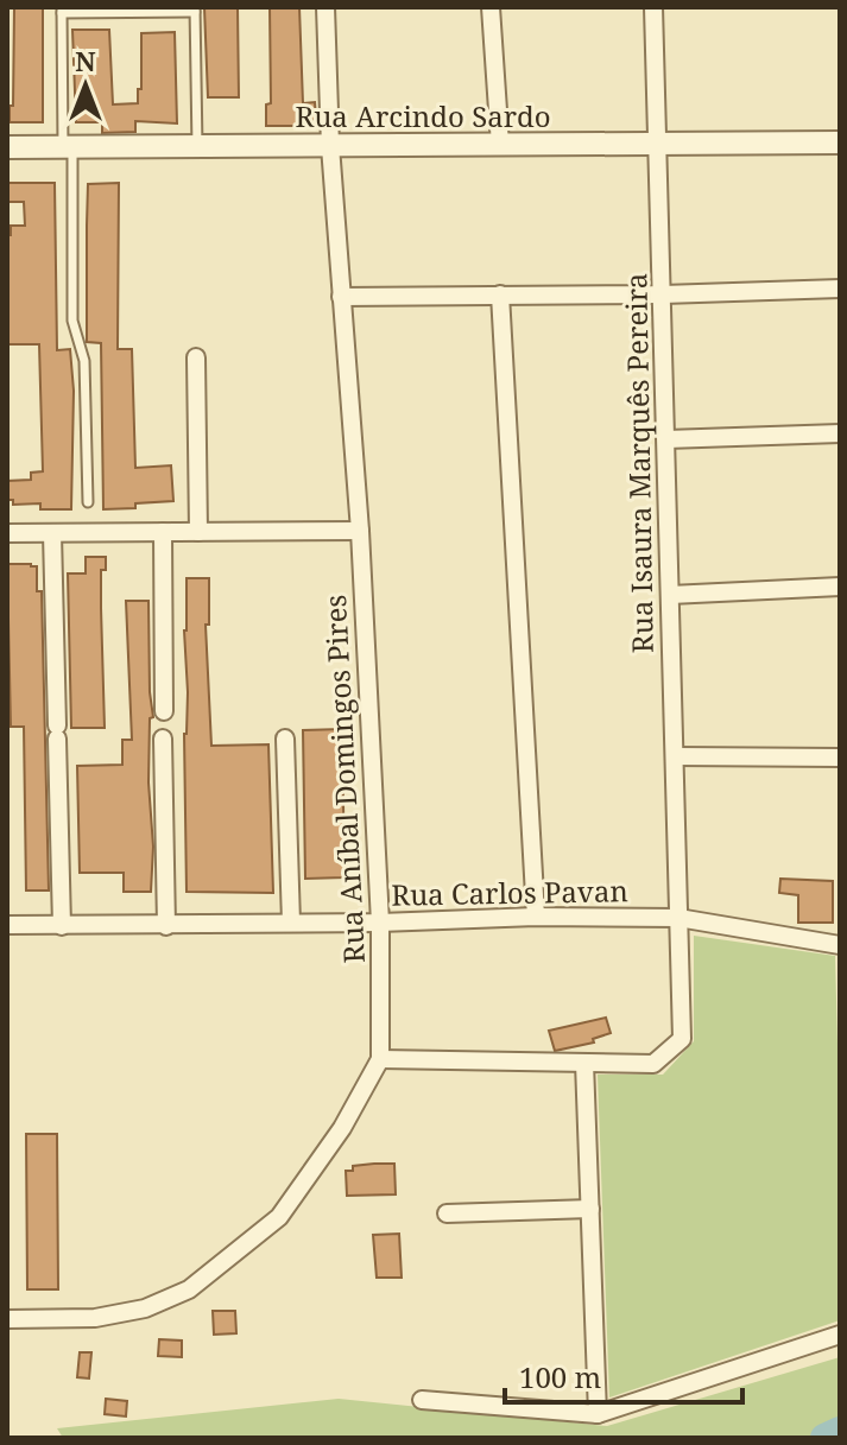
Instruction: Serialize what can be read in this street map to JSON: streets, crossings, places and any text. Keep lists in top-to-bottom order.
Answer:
{
  "streets": {
    "street": [
      "Rua Arcindo Sardo",
      "Rua Isaura Marquês Pereira",
      "Rua Aníbal Domingos Pires",
      "Rua Carlos Pavan"
    ]
  },
  "crossings": [
    ["Rua Arcindo Sardo", "Rua Isaura Marquês Pereira"],
    ["Rua Arcindo Sardo", "Rua Aníbal Domingos Pires"],
    ["Rua Isaura Marquês Pereira", "Rua Carlos Pavan"],
    ["Rua Aníbal Domingos Pires", "Rua Carlos Pavan"]
  ],
  "scale_bar": "100 m",
  "north": "top"
}
